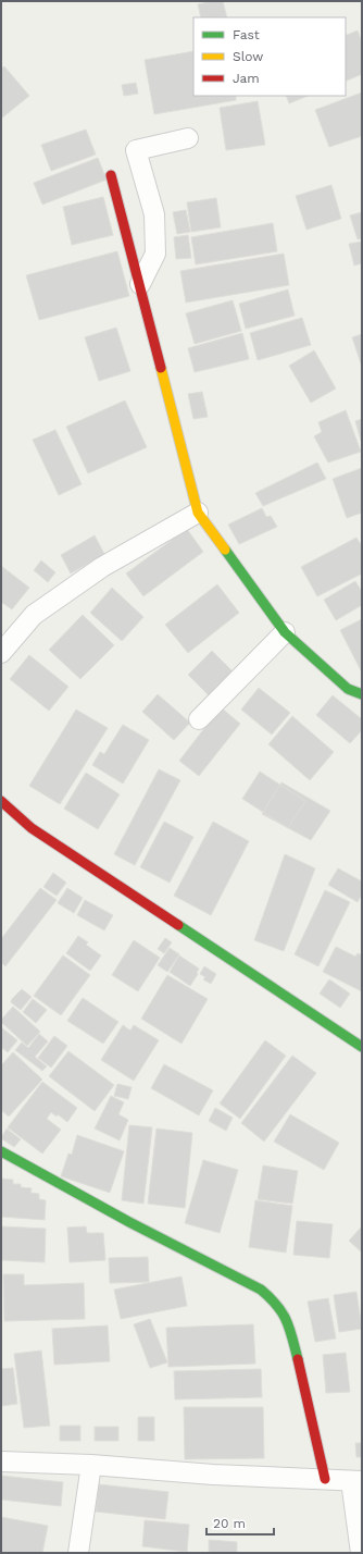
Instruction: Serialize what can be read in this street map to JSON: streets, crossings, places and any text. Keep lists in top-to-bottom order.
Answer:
{
  "legend": ["Fast", "Slow", "Jam"],
  "scale_bar": "20 m"
}
